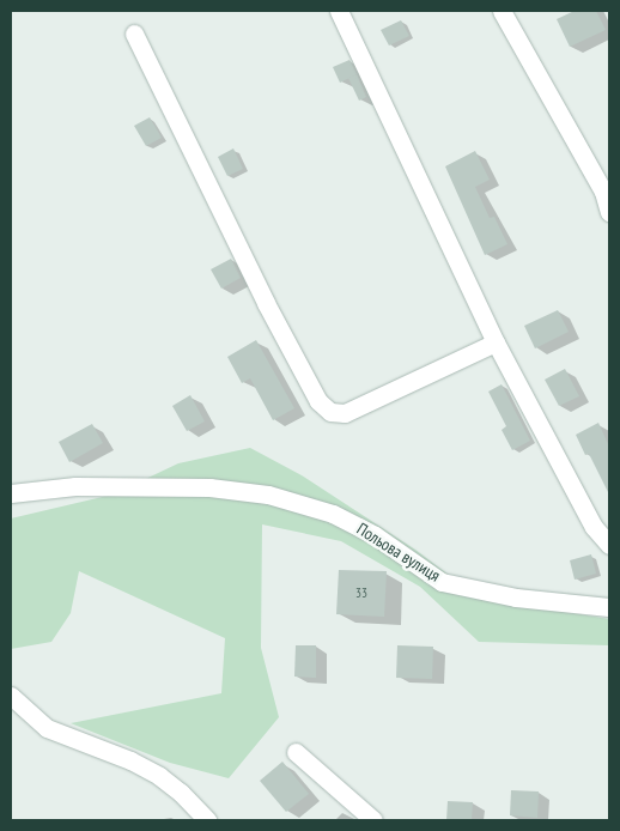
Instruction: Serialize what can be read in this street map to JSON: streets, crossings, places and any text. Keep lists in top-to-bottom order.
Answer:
{
  "streets": {
    "street": ["Польова вулиця"]
  },
  "house_numbers": ["33"]
}
